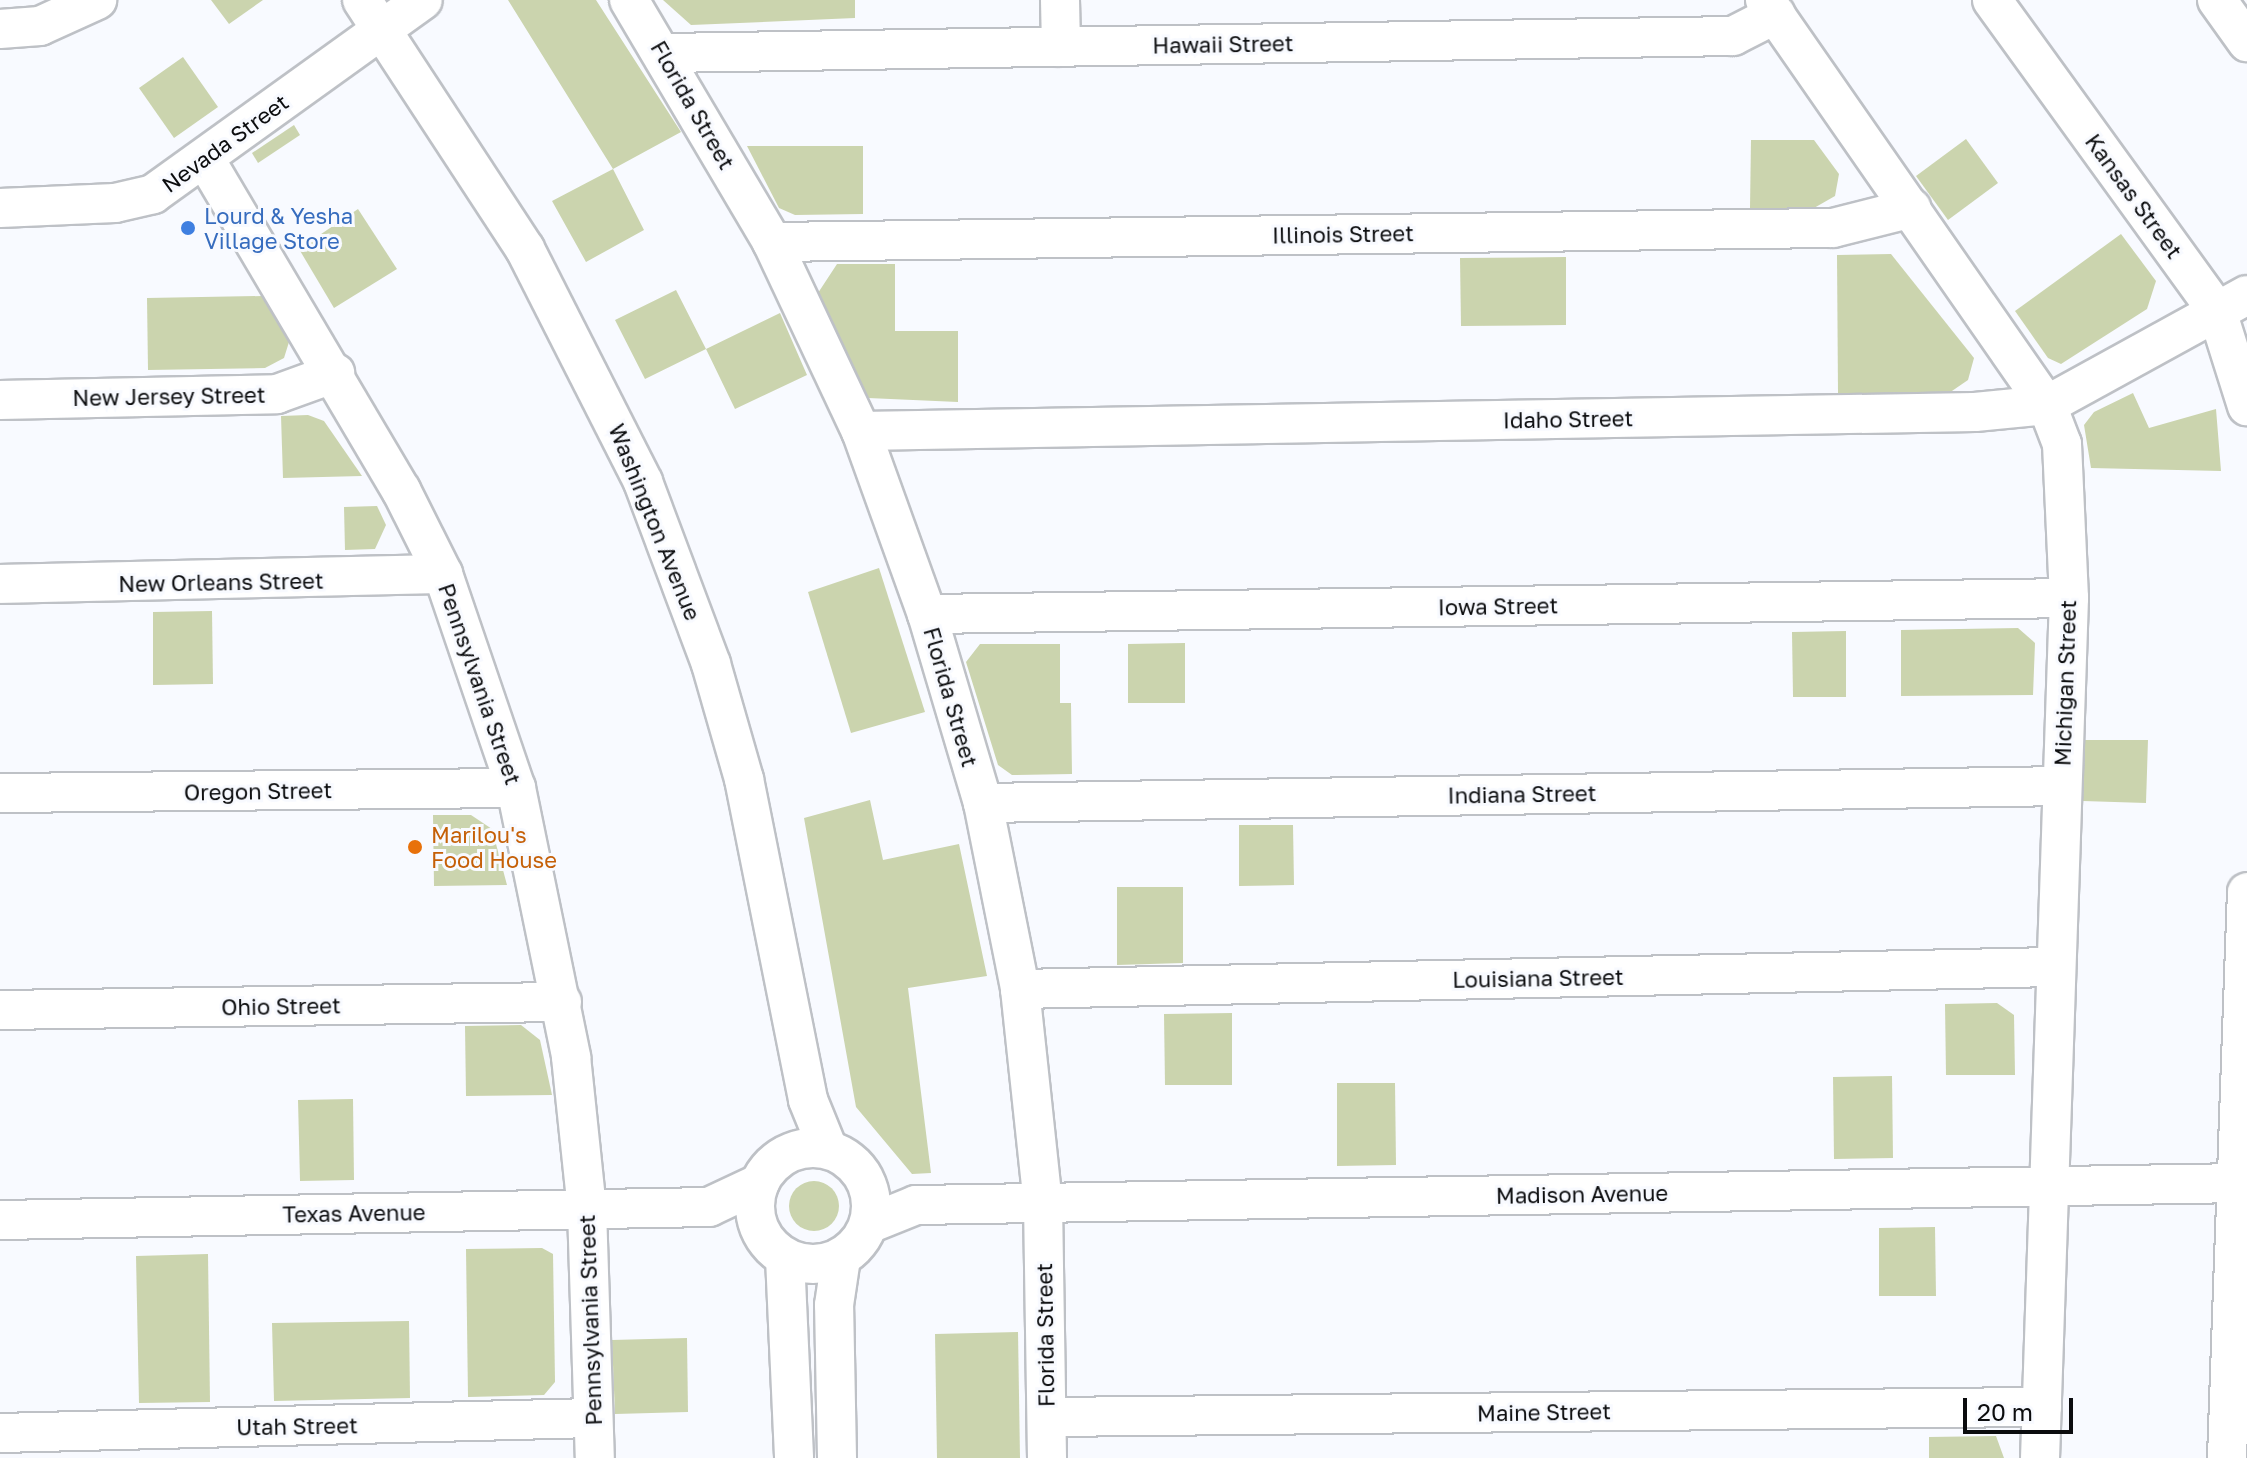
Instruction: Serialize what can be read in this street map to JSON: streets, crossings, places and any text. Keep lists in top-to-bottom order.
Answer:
{
  "streets": {
    "street": [
      "Hawaii Street",
      "Florida Street",
      "Nevada Street",
      "Kansas Street",
      "Illinois Street",
      "New Jersey Street",
      "Idaho Street",
      "Washington Avenue",
      "New Orleans Street",
      "Iowa Street",
      "Michigan Street",
      "Pennsylvania Street",
      "Oregon Street",
      "Indiana Street",
      "Louisiana Street",
      "Ohio Street",
      "Madison Avenue",
      "Texas Avenue",
      "Maine Street",
      "Utah Street"
    ]
  },
  "crossings": [
    ["Hawaii Street", "Florida Street"],
    ["Hawaii Street", "Michigan Street"],
    ["Florida Street", "Illinois Street"],
    ["Florida Street", "Idaho Street"],
    ["Florida Street", "Iowa Street"],
    ["Florida Street", "Indiana Street"],
    ["Florida Street", "Louisiana Street"],
    ["Florida Street", "Madison Avenue"],
    ["Florida Street", "Maine Street"],
    ["Nevada Street", "Washington Avenue"],
    ["Nevada Street", "Pennsylvania Street"],
    ["Kansas Street", "Idaho Street"],
    ["Illinois Street", "Michigan Street"],
    ["New Jersey Street", "Pennsylvania Street"],
    ["Idaho Street", "Michigan Street"],
    ["Washington Avenue", "Madison Avenue"],
    ["Washington Avenue", "Texas Avenue"],
    ["New Orleans Street", "Pennsylvania Street"],
    ["Iowa Street", "Michigan Street"],
    ["Michigan Street", "Indiana Street"],
    ["Michigan Street", "Louisiana Street"],
    ["Michigan Street", "Madison Avenue"],
    ["Michigan Street", "Maine Street"],
    ["Pennsylvania Street", "Oregon Street"],
    ["Pennsylvania Street", "Ohio Street"],
    ["Pennsylvania Street", "Texas Avenue"],
    ["Pennsylvania Street", "Utah Street"],
    ["Madison Avenue", "Texas Avenue"]
  ],
  "places": ["Lourd & Yesha Village Store", "Marilou's Food House"],
  "scale_bar": "20 m"
}
